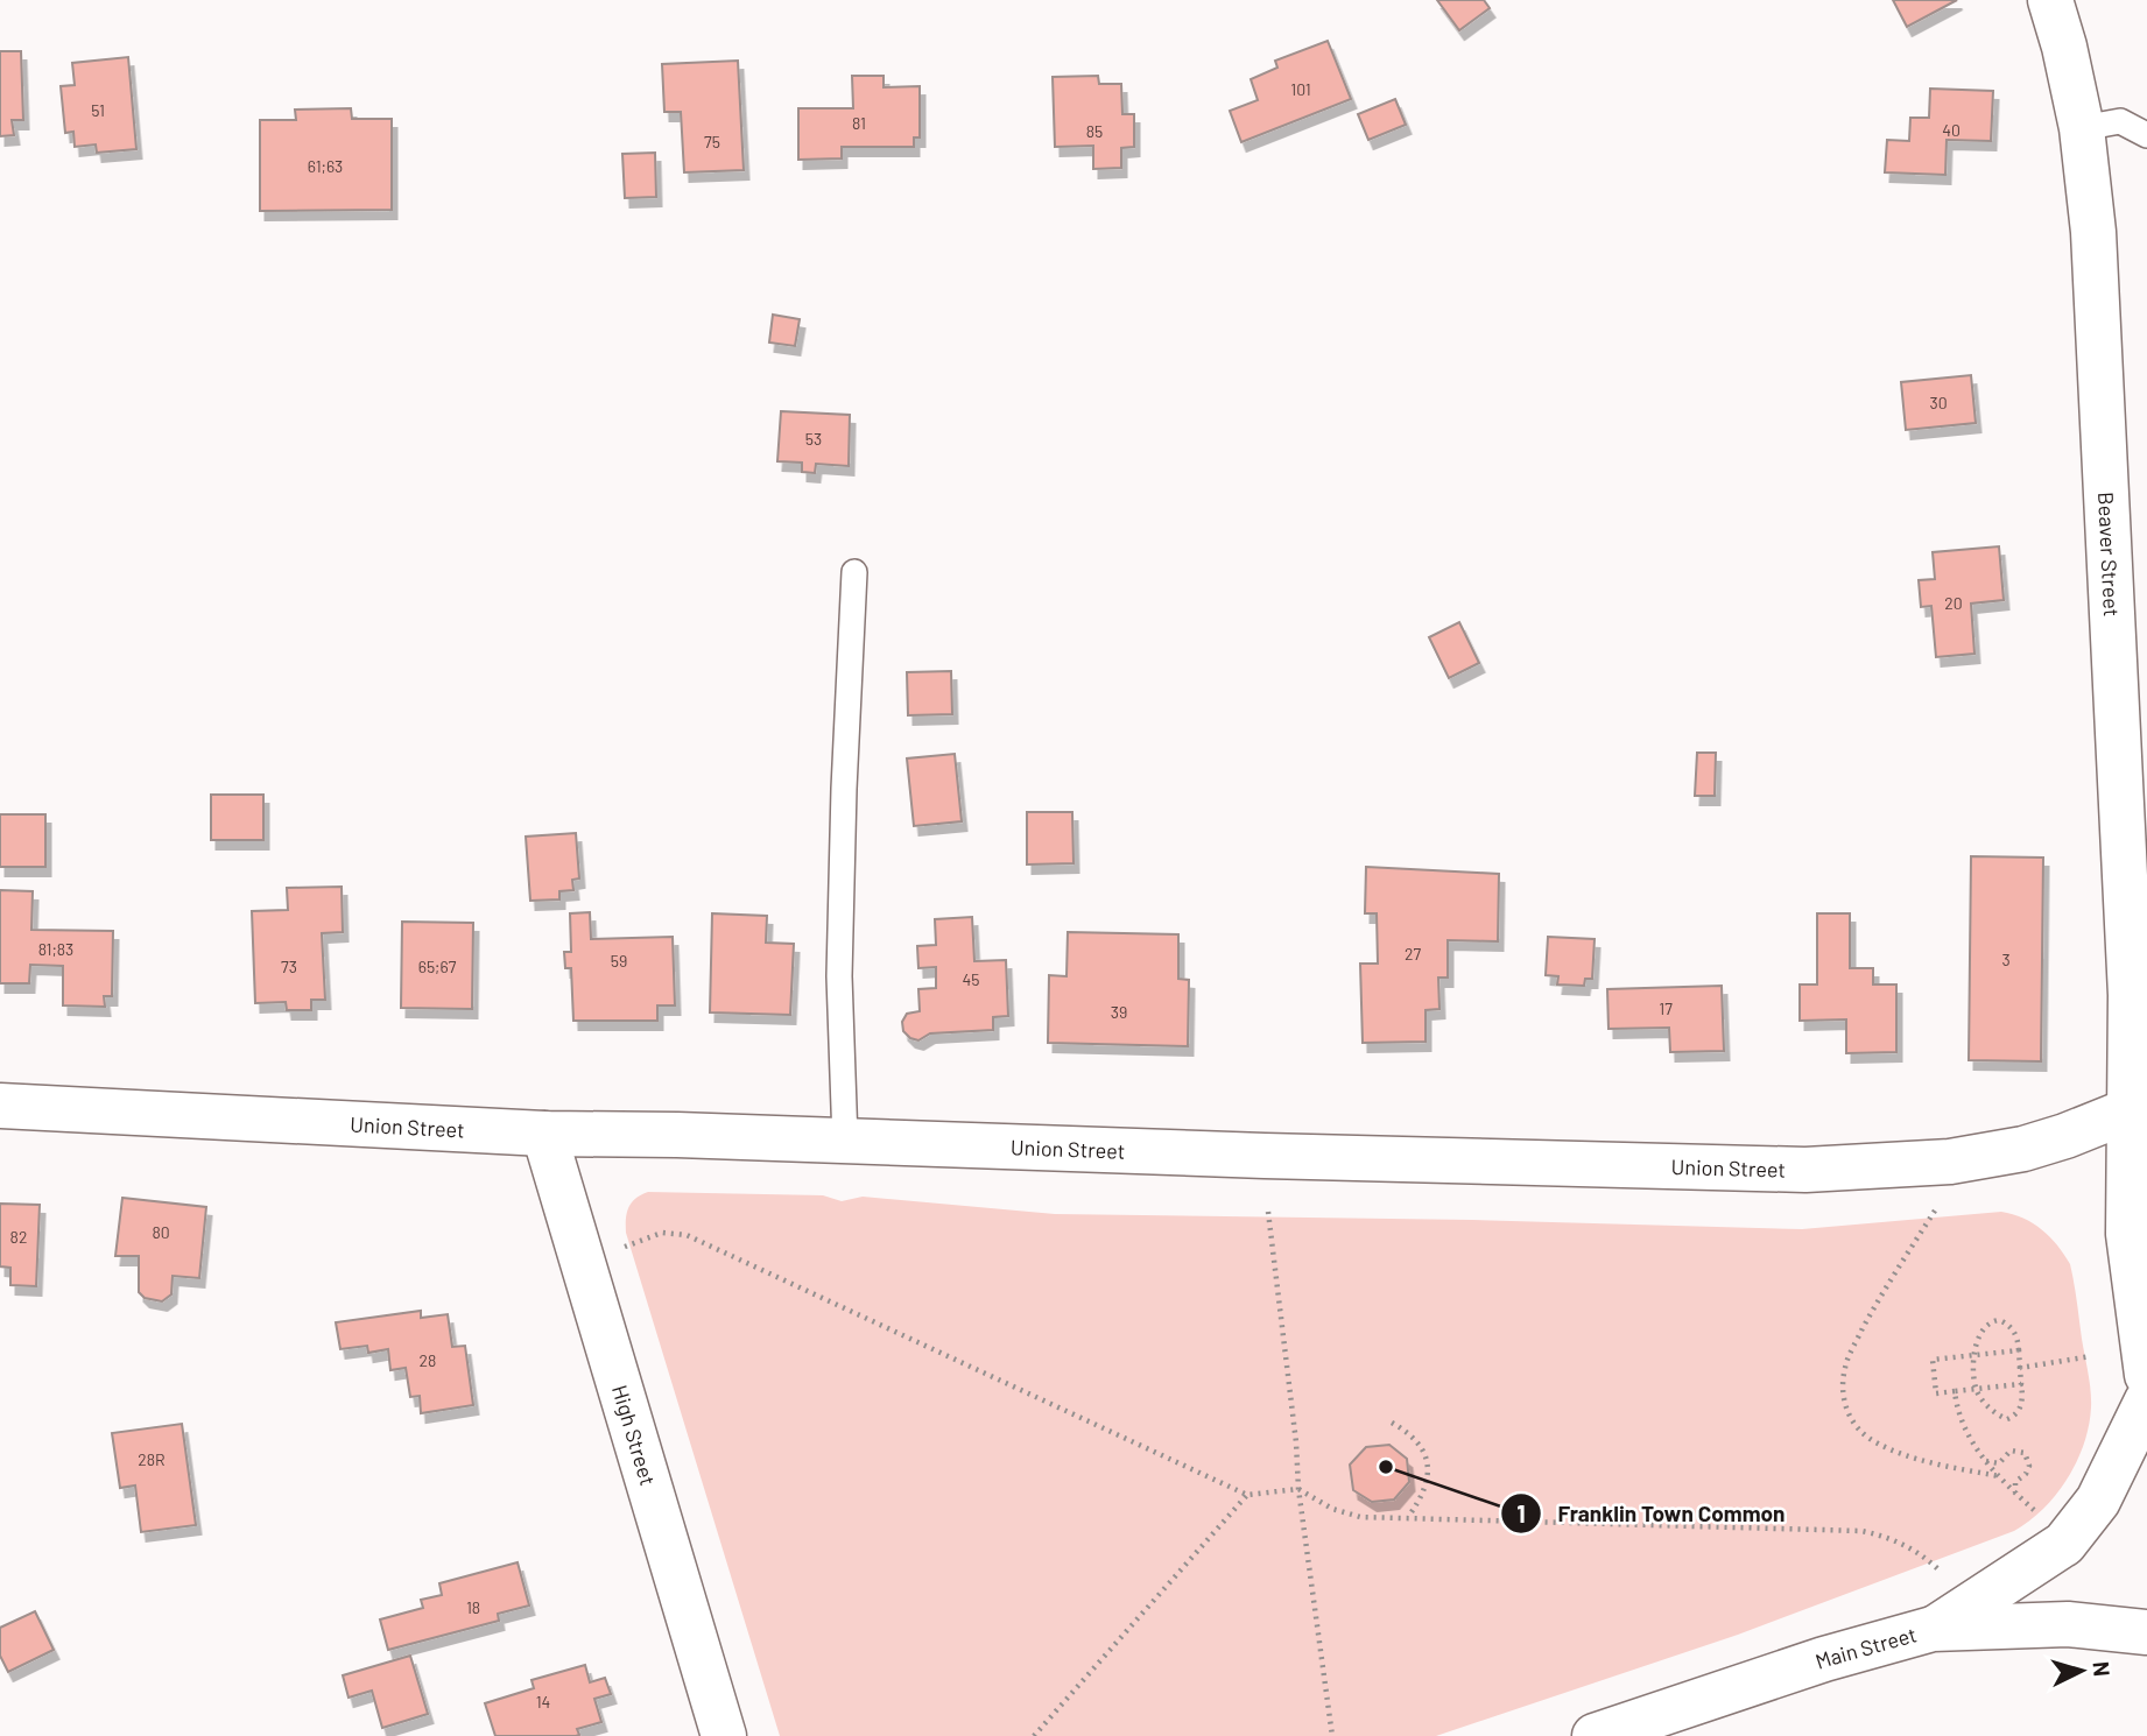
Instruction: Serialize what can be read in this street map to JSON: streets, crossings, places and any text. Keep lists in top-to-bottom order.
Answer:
{
  "streets": {
    "main road": [
      "Beaver Street",
      "Union Street",
      "High Street",
      "Main Street"
    ]
  },
  "crossings": [
    ["Beaver Street", "Union Street"],
    ["Union Street", "High Street"]
  ],
  "places": ["Franklin Town Common"],
  "house_numbers": [
    "101",
    "51",
    "81",
    "40",
    "85",
    "75",
    "61;63",
    "30",
    "53",
    "20",
    "81;83",
    "27",
    "3",
    "59",
    "73",
    "65;67",
    "45",
    "17",
    "39",
    "80",
    "82",
    "28",
    "28R",
    "18",
    "14"
  ],
  "north": "right"
}
